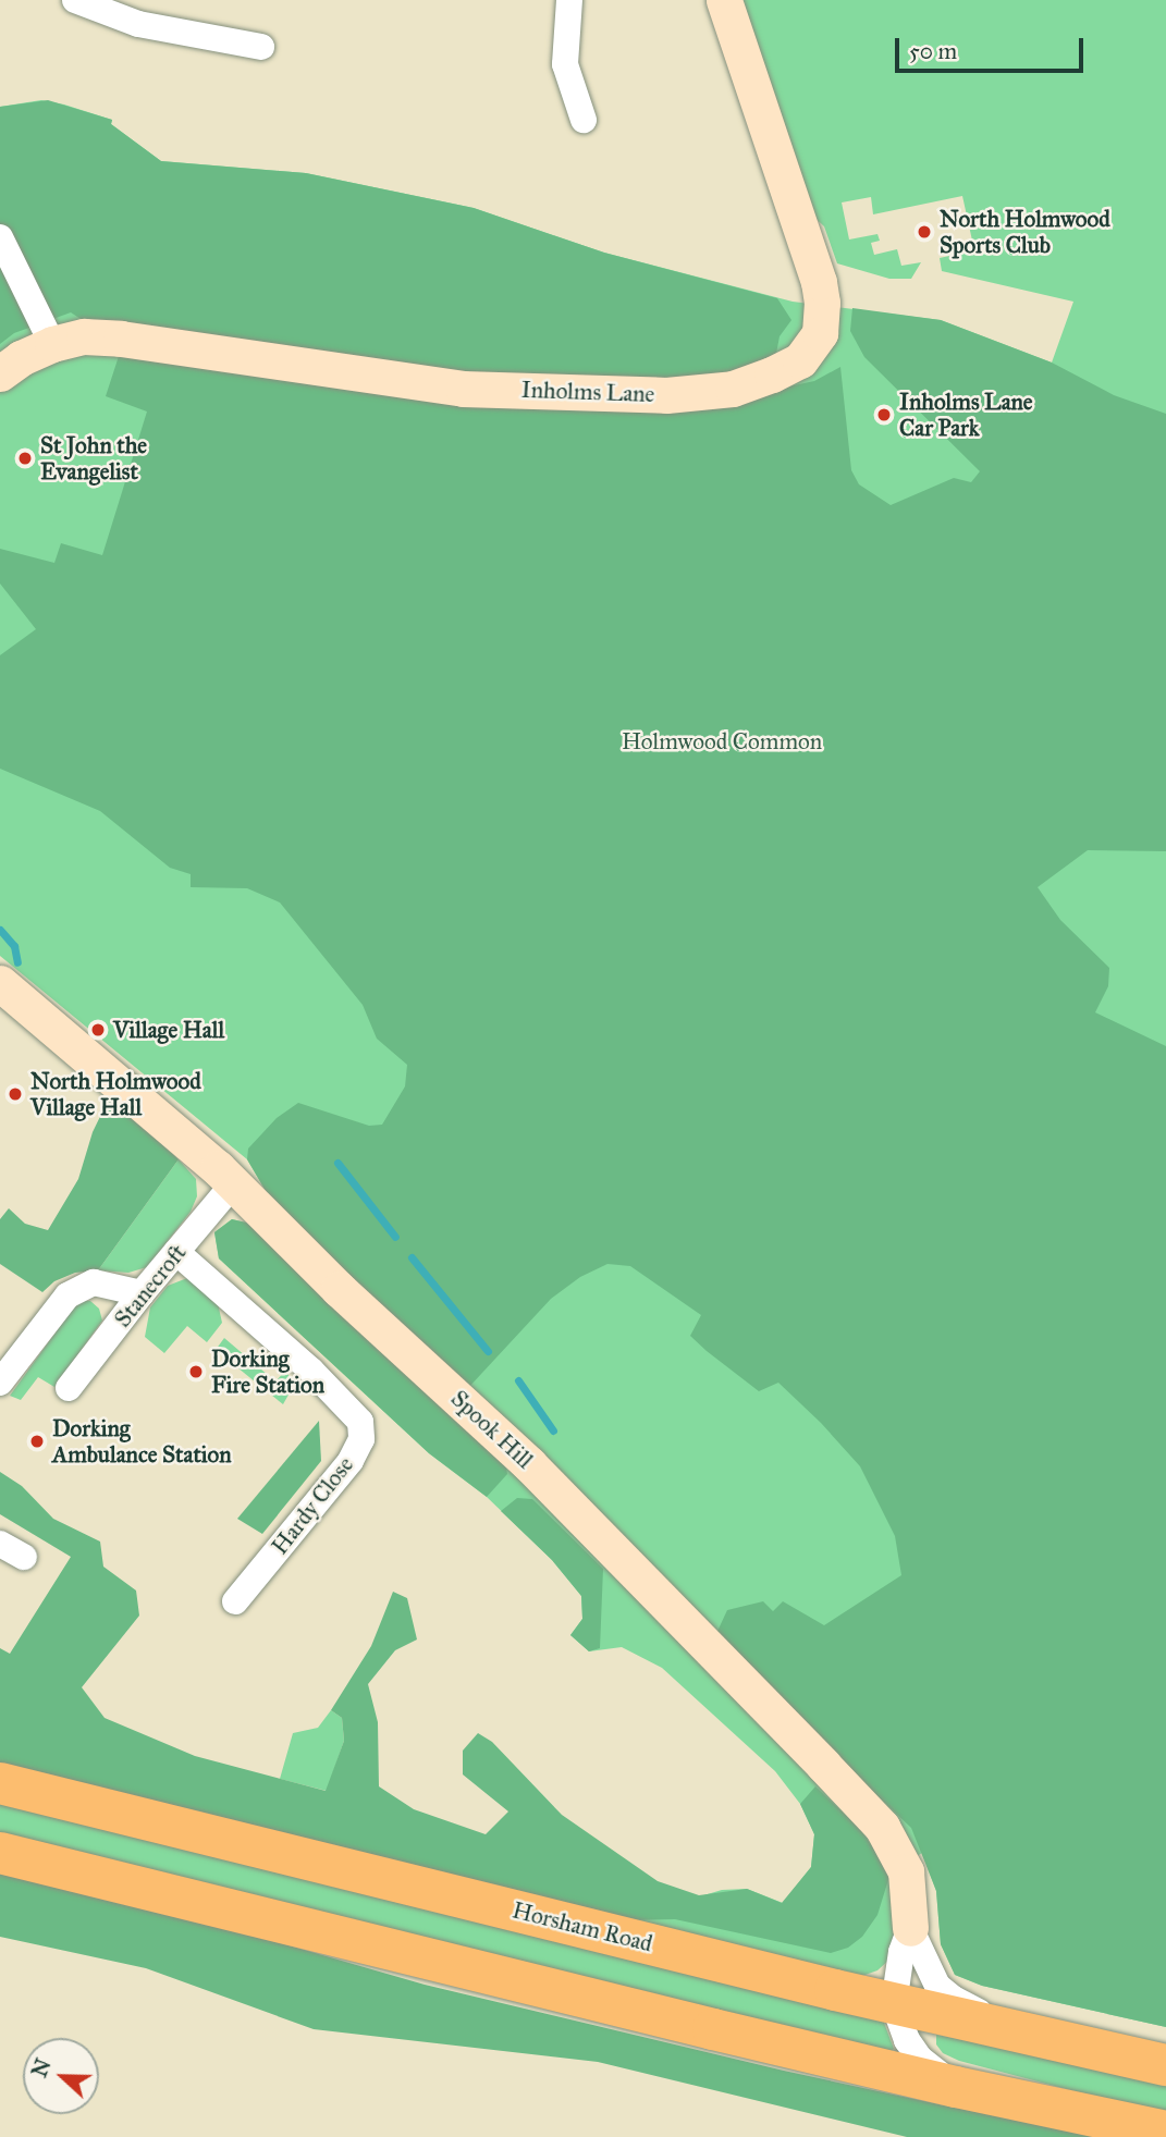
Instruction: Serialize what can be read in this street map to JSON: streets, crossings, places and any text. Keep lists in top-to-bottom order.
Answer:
{
  "streets": {
    "highway": ["Horsham Road"],
    "street": [
      "Inholms Lane",
      "Stanecroft",
      "Spook Hill",
      "Hardy Close"
    ]
  },
  "crossings": [
    ["Stanecroft", "Spook Hill"],
    ["Stanecroft", "Hardy Close"],
    ["Spook Hill", "Horsham Road"]
  ],
  "parks": ["Holmwood Common"],
  "places": [
    "North Holmwood Sports Club",
    "Inholms Lane Car Park",
    "St John the Evangelist",
    "Village Hall",
    "North Holmwood Village Hall",
    "Dorking Fire Station",
    "Dorking Ambulance Station"
  ],
  "scale_bar": "50 m",
  "north": "left"
}
